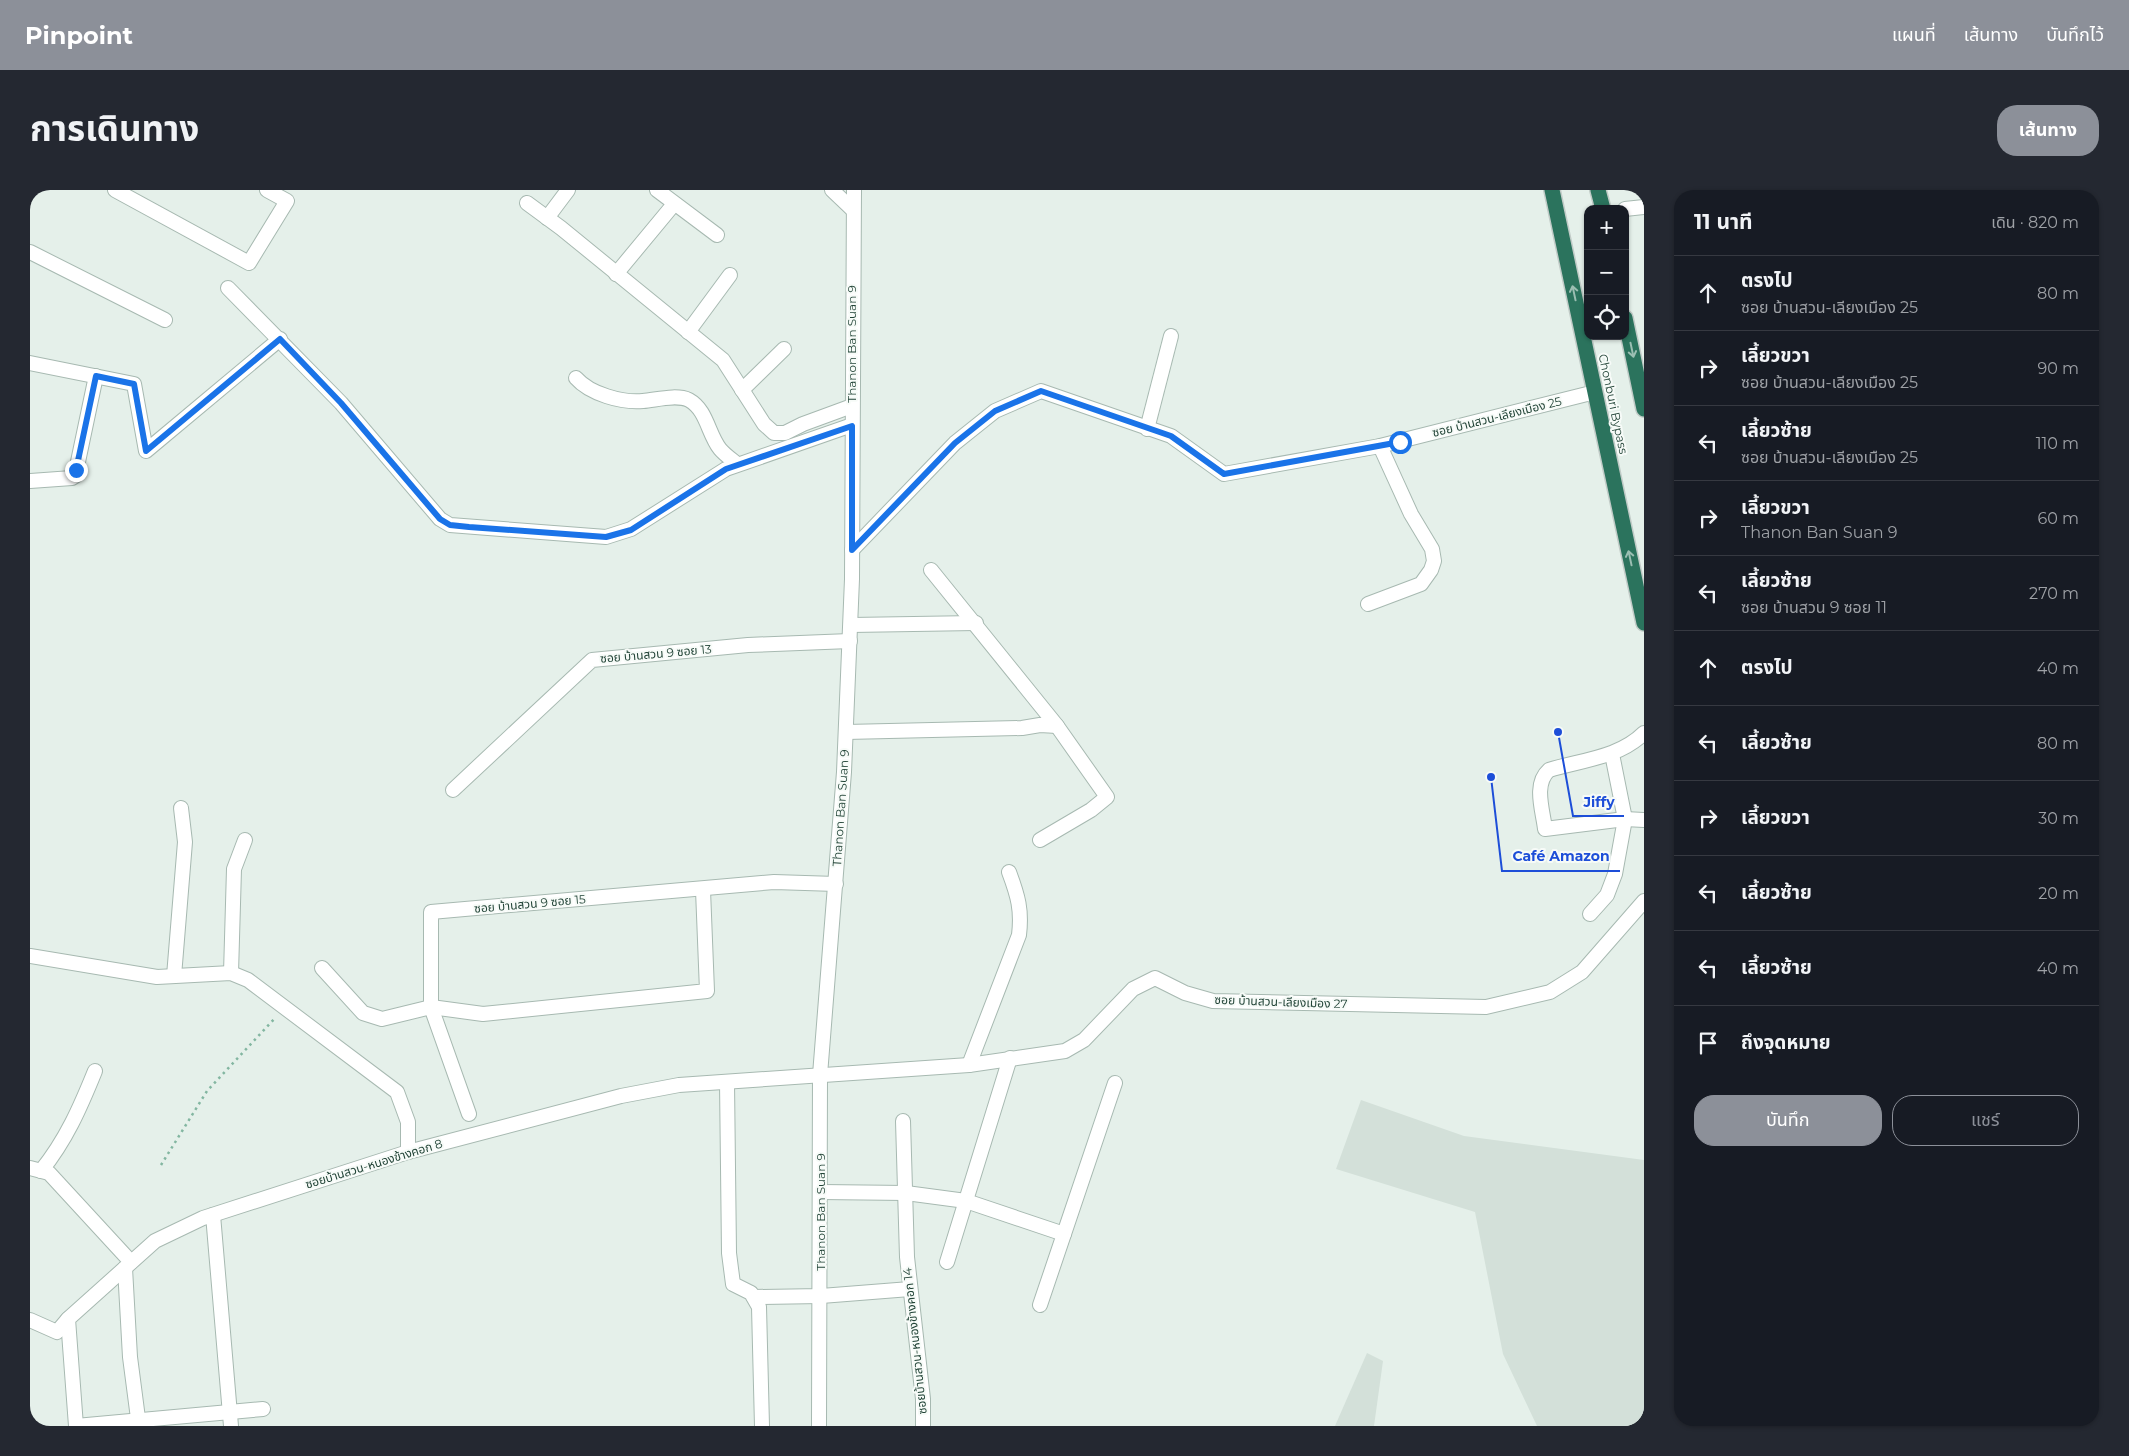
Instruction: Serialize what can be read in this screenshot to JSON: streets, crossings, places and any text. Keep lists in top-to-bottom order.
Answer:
{
  "streets": {
    "highway": ["Chonburi Bypass"],
    "street": [
      "Thanon Ban Suan 9",
      "ซอย บ้านสวน-เลียงเมือง 25",
      "ซอย บ้านสวน 9 ซอย 13",
      "ซอย บ้านสวน 9 ซอย 15",
      "ซอย บ้านสวน-เลียงเมือง 27",
      "ซอยบ้านสวน-หนองข้างคอก 8",
      "ซอยบ้านสวน-หนองข้างคอก 14"
    ]
  },
  "crossings": [
    ["Thanon Ban Suan 9", "ซอย บ้านสวน-เลียงเมือง 25"],
    ["Thanon Ban Suan 9", "ซอย บ้านสวน 9 ซอย 13"],
    ["Thanon Ban Suan 9", "ซอย บ้านสวน 9 ซอย 15"],
    ["Thanon Ban Suan 9", "ซอย บ้านสวน-เลียงเมือง 27"],
    ["Thanon Ban Suan 9", "ซอยบ้านสวน-หนองข้างคอก 8"],
    ["Chonburi Bypass", "ซอย บ้านสวน-เลียงเมือง 25"],
    ["ซอย บ้านสวน-เลียงเมือง 27", "ซอยบ้านสวน-หนองข้างคอก 8"]
  ],
  "one_way": ["Chonburi Bypass"],
  "places": ["Jiffy", "Café Amazon"],
  "page": {
    "header": "Pinpoint",
    "nav": ["แผนที่", "เส้นทาง", "บันทึกไว้"],
    "title": "การเดินทาง",
    "buttons": [
      "เส้นทาง",
      ["บันทึก", "แชร์"]
    ],
    "heading": ["11 นาที", "เดิน · 820 m"],
    "map_buttons": ["+", "−"],
    "list": [
      ["ตรงไป", "ซอย บ้านสวน-เลียงเมือง 25", "80 m"],
      ["เลี้ยวขวา", "ซอย บ้านสวน-เลียงเมือง 25", "90 m"],
      ["เลี้ยวซ้าย", "ซอย บ้านสวน-เลียงเมือง 25", "110 m"],
      ["เลี้ยวขวา", "Thanon Ban Suan 9", "60 m"],
      ["เลี้ยวซ้าย", "ซอย บ้านสวน 9 ซอย 11", "270 m"],
      ["ตรงไป", "40 m"],
      ["เลี้ยวซ้าย", "80 m"],
      ["เลี้ยวขวา", "30 m"],
      ["เลี้ยวซ้าย", "20 m"],
      ["เลี้ยวซ้าย", "40 m"],
      "ถึงจุดหมาย"
    ]
  }
}
